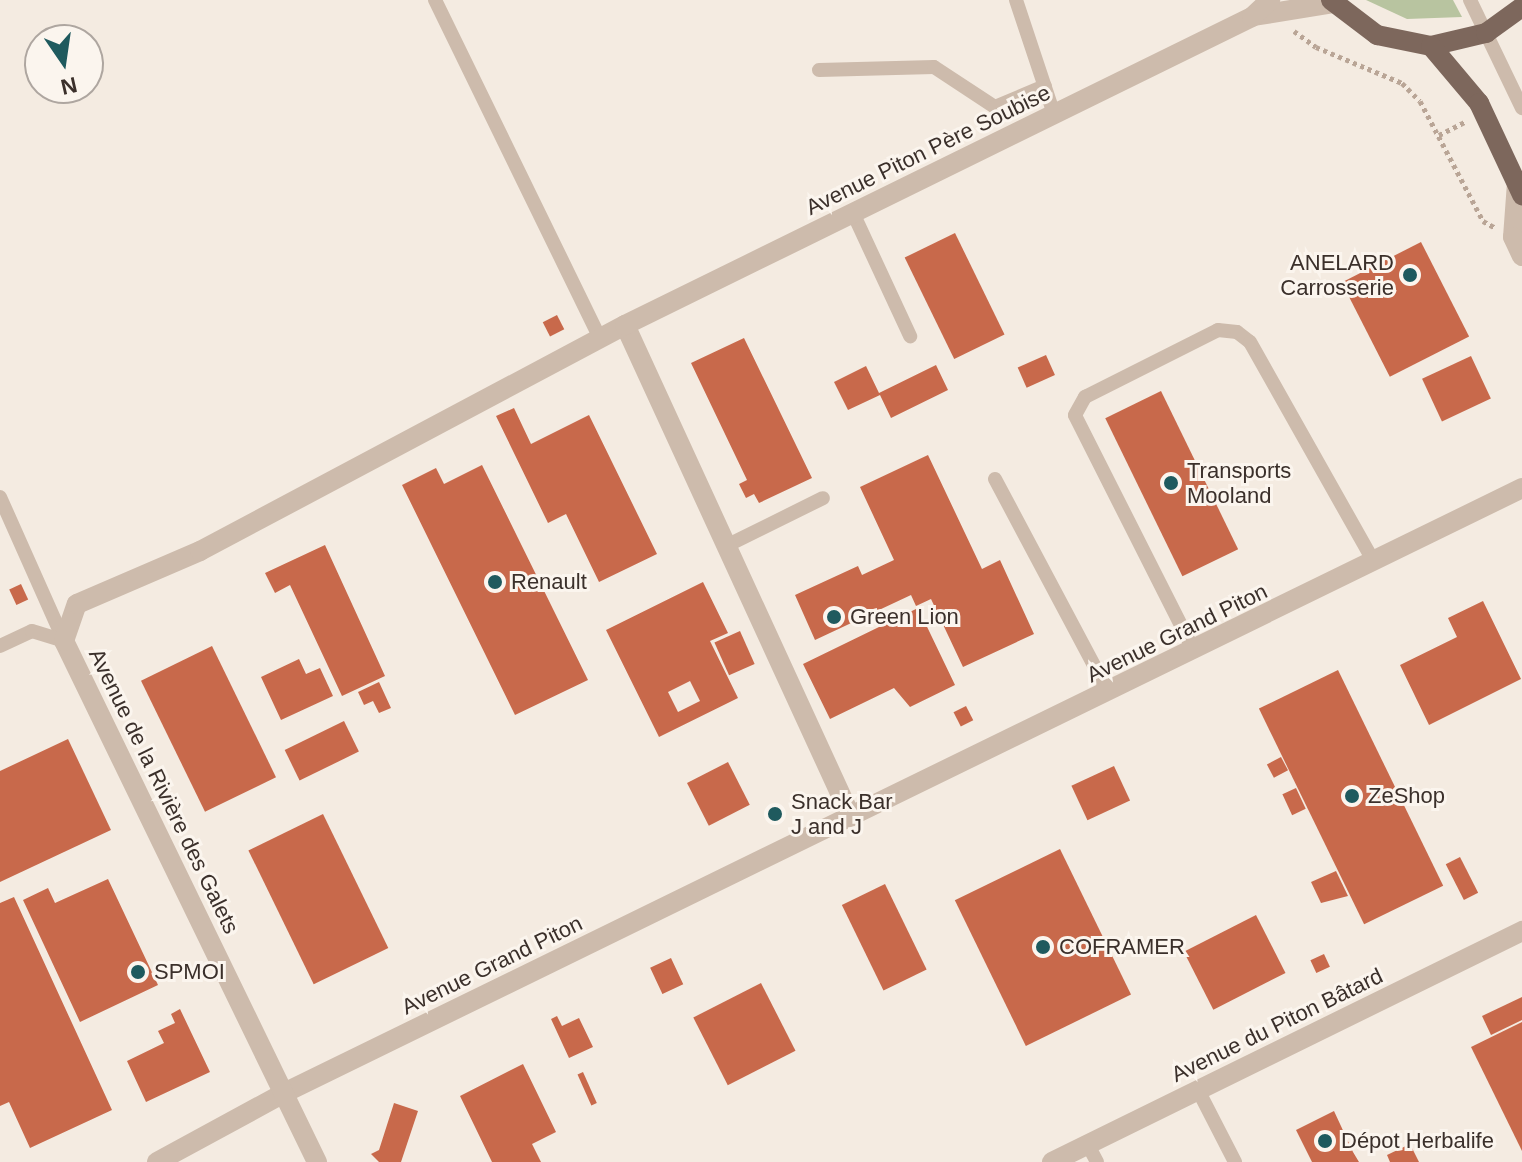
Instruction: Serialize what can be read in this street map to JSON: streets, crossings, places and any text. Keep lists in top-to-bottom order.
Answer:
{
  "streets": {
    "street": [
      "Avenue Piton Père Soubise",
      "Avenue Grand Piton",
      "Avenue de la Rivière des Galets",
      "Avenue du Piton Bâtard"
    ]
  },
  "crossings": [
    ["Avenue Piton Père Soubise", "Avenue de la Rivière des Galets"],
    ["Avenue Grand Piton", "Avenue de la Rivière des Galets"]
  ],
  "places": [
    "ANELARD Carrosserie",
    "Transports Mooland",
    "Renault",
    "Green Lion",
    "ZeShop",
    "Snack Bar J and J",
    "COFRAMER",
    "SPMOI",
    "Dépot Herbalife"
  ],
  "north": "bottom"
}
